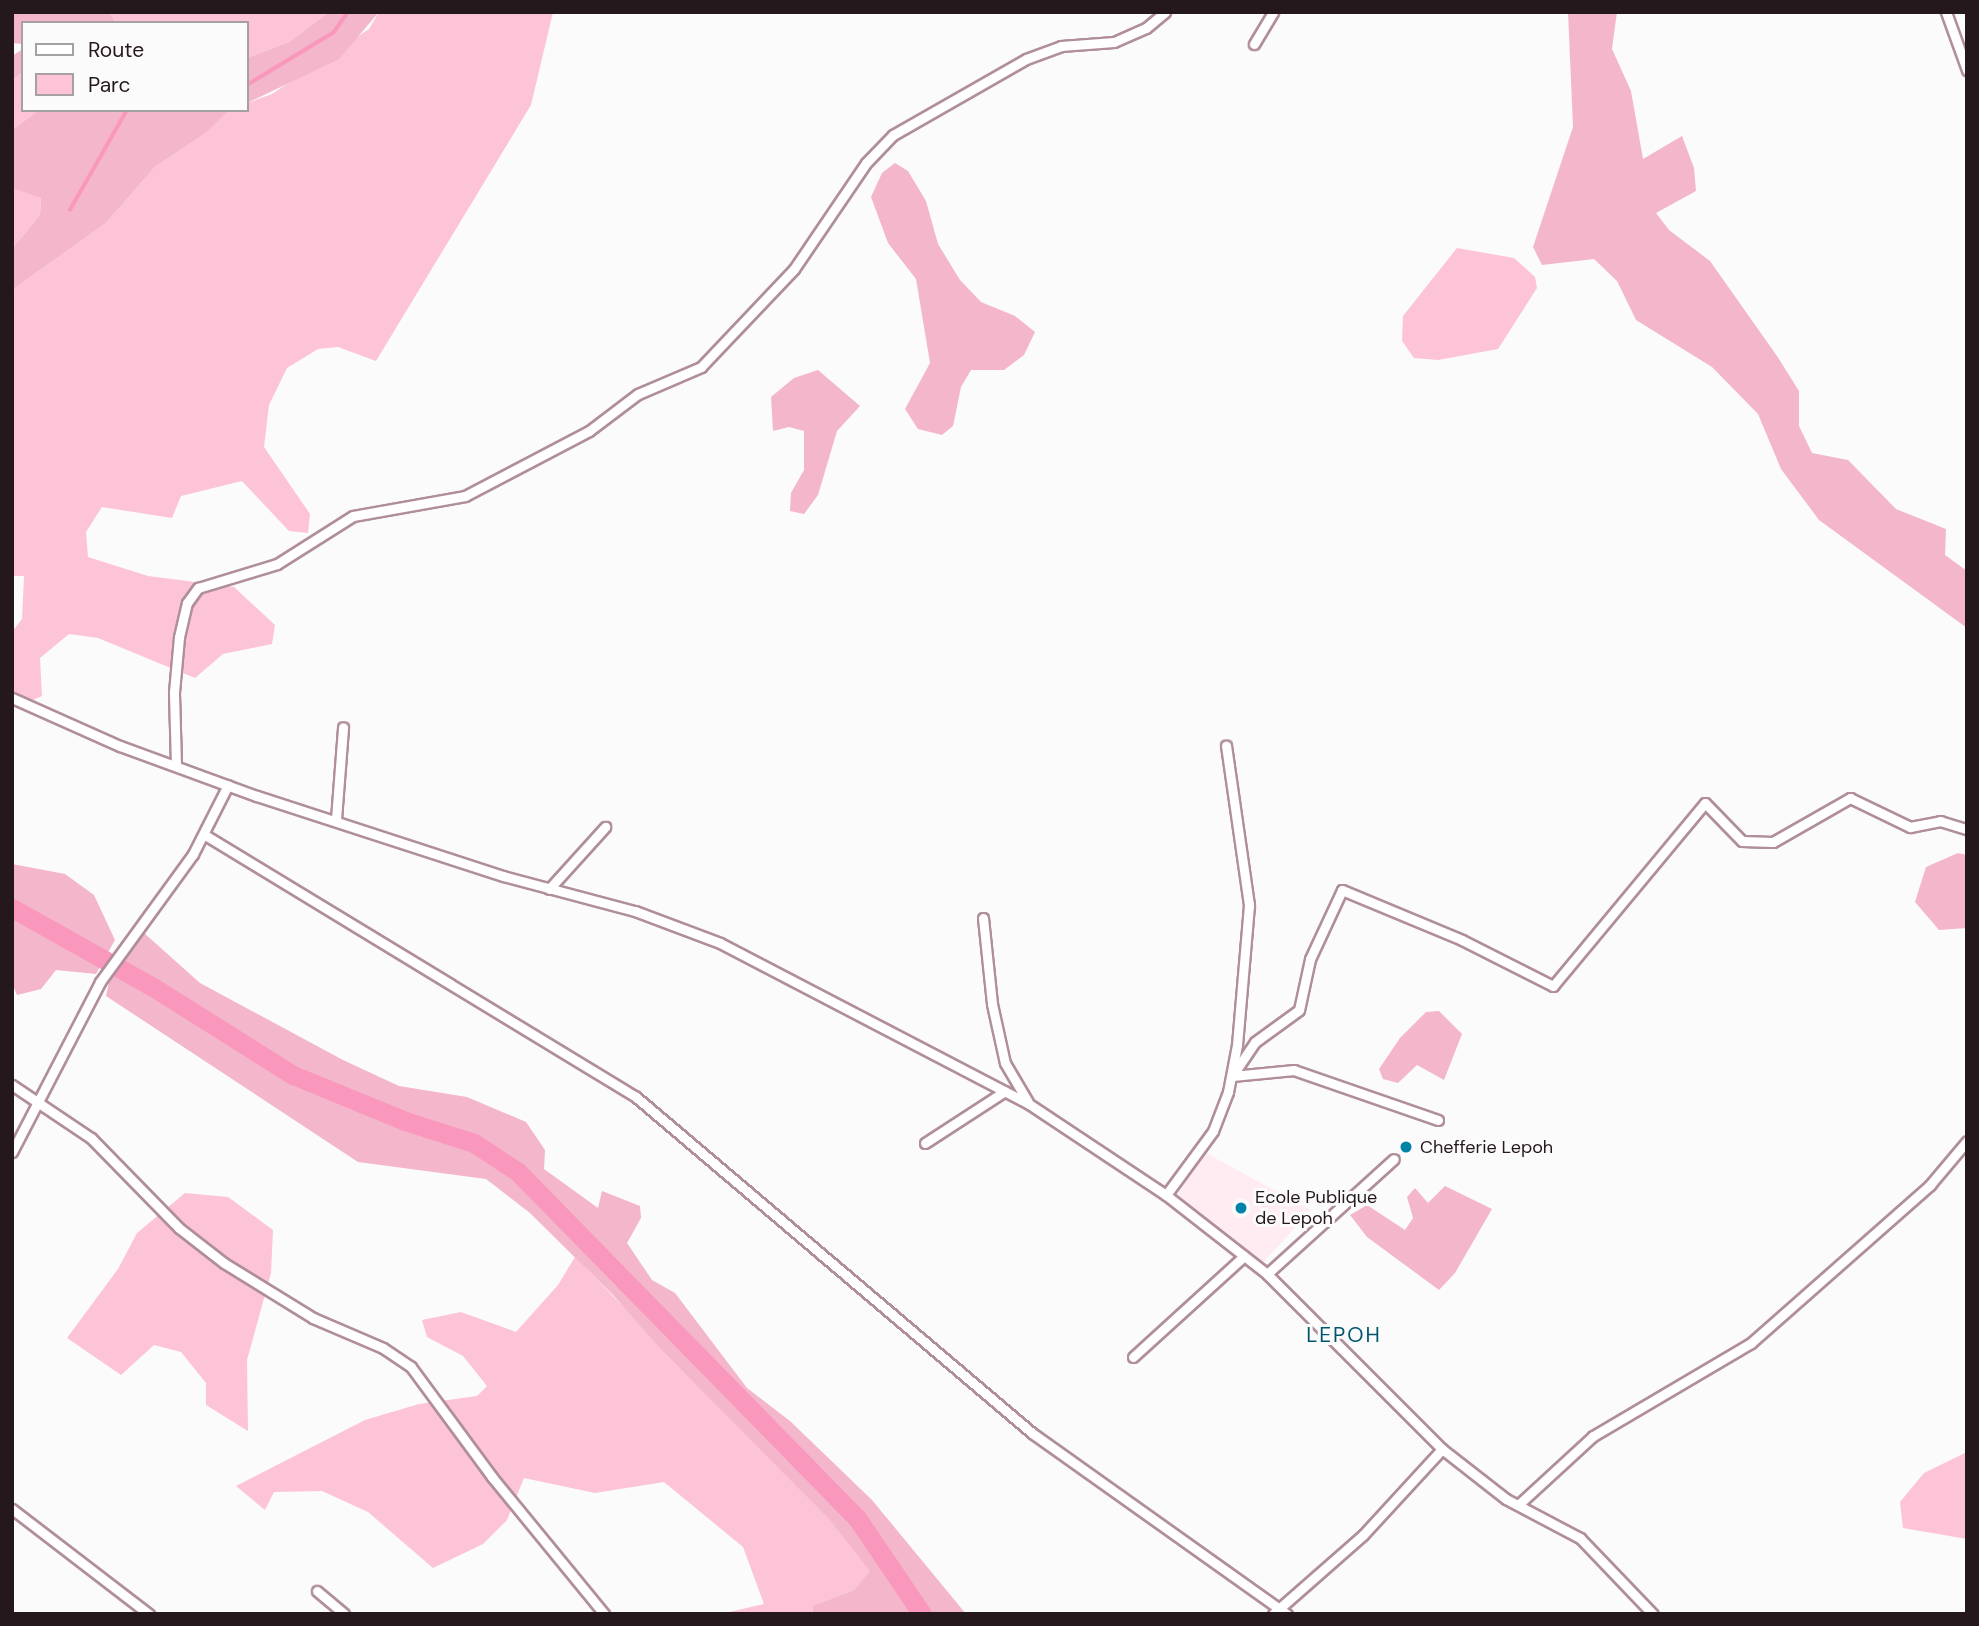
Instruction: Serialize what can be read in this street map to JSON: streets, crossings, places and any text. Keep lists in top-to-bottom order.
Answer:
{
  "districts": ["LEPOH"],
  "places": ["Chefferie Lepoh", "Ecole Publique de Lepoh"],
  "legend": ["Route", "Parc"]
}
